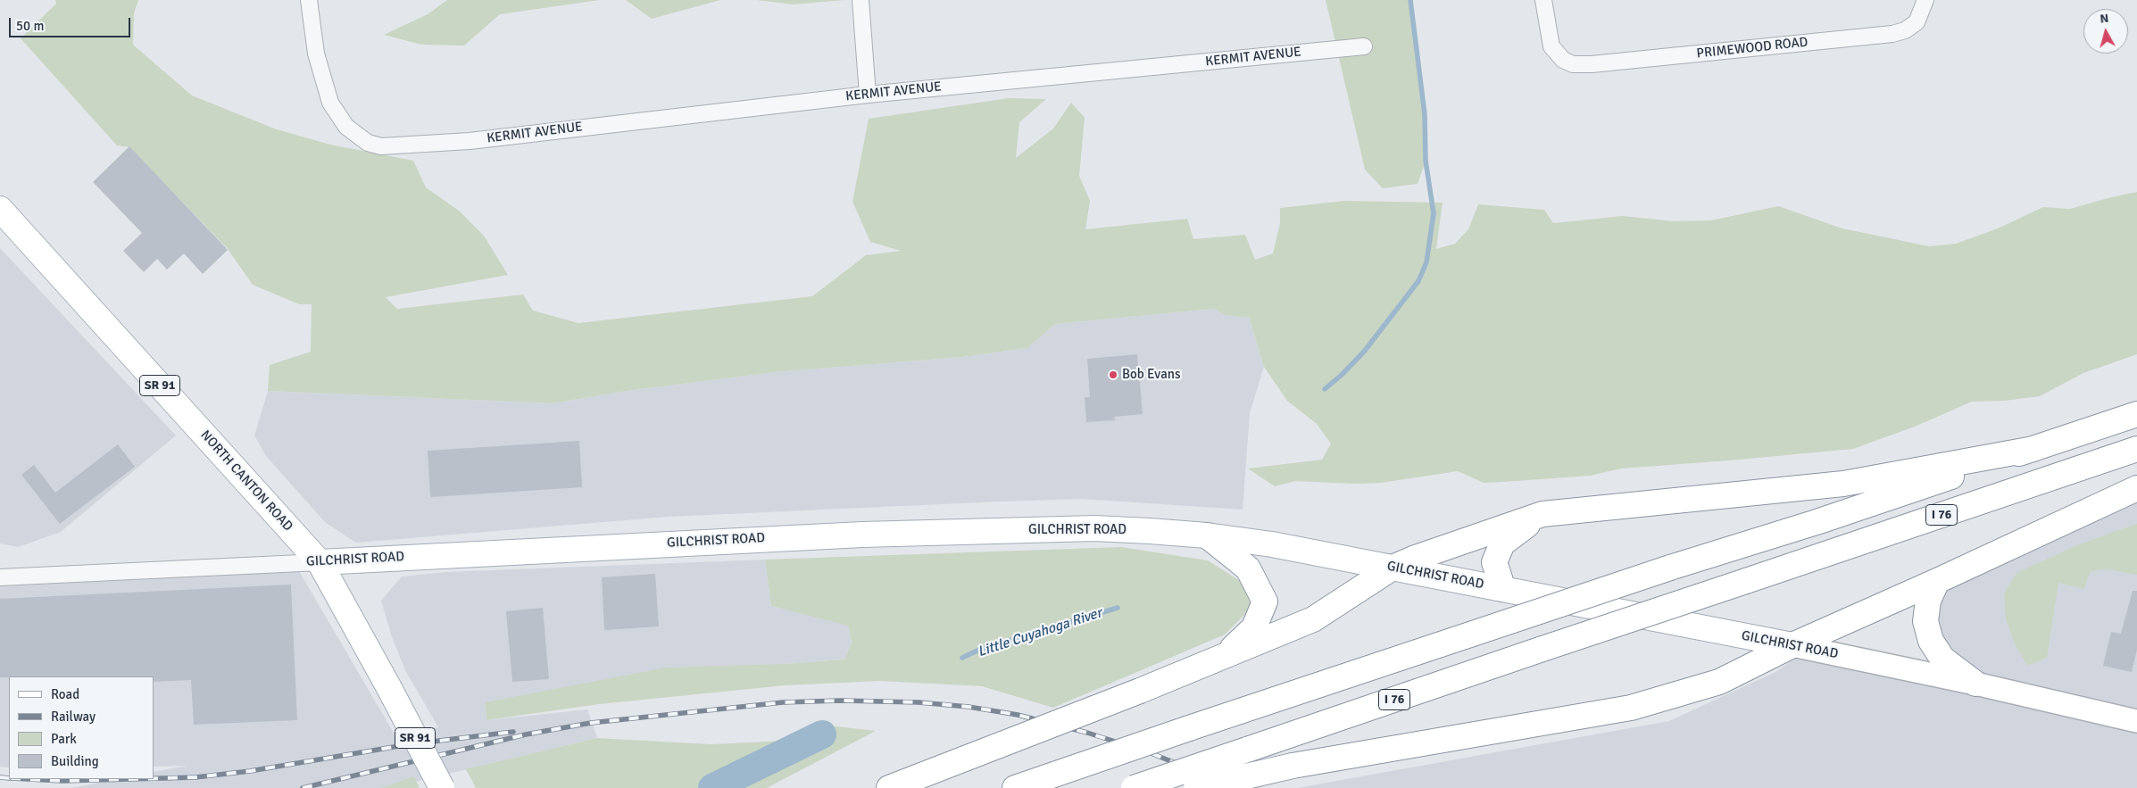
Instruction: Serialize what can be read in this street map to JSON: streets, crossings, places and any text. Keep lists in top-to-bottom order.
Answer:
{
  "streets": {
    "main road": [
      "SR 91",
      "NORTH CANTON ROAD",
      "I 76",
      "GILCHRIST ROAD"
    ],
    "street": ["PRIMEWOOD ROAD", "KERMIT AVENUE"]
  },
  "crossings": [
    ["NORTH CANTON ROAD", "GILCHRIST ROAD"]
  ],
  "water": ["Little Cuyahoga River"],
  "places": ["Bob Evans"],
  "legend": [
    "Road",
    "Railway",
    "Park",
    "Building"
  ],
  "scale_bar": "50 m",
  "north": "top"
}
